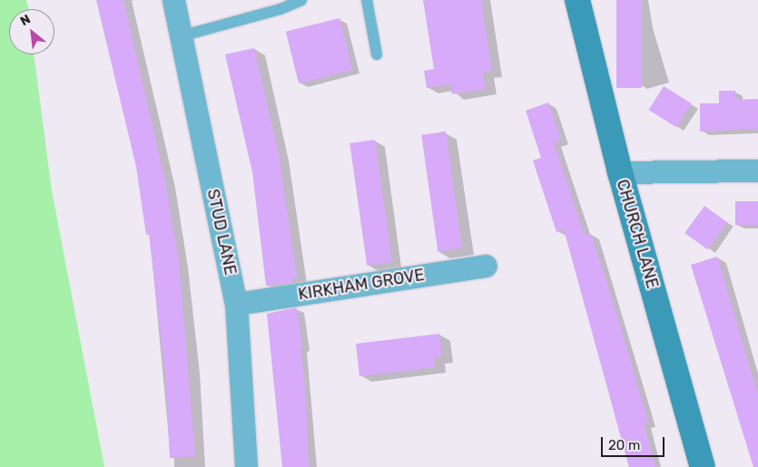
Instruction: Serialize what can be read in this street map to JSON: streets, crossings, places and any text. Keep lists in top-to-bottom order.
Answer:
{
  "streets": {
    "street": ["STUD LANE", "CHURCH LANE", "KIRKHAM GROVE"]
  },
  "crossings": [
    ["STUD LANE", "KIRKHAM GROVE"]
  ],
  "scale_bar": "20 m",
  "north": "top left"
}
